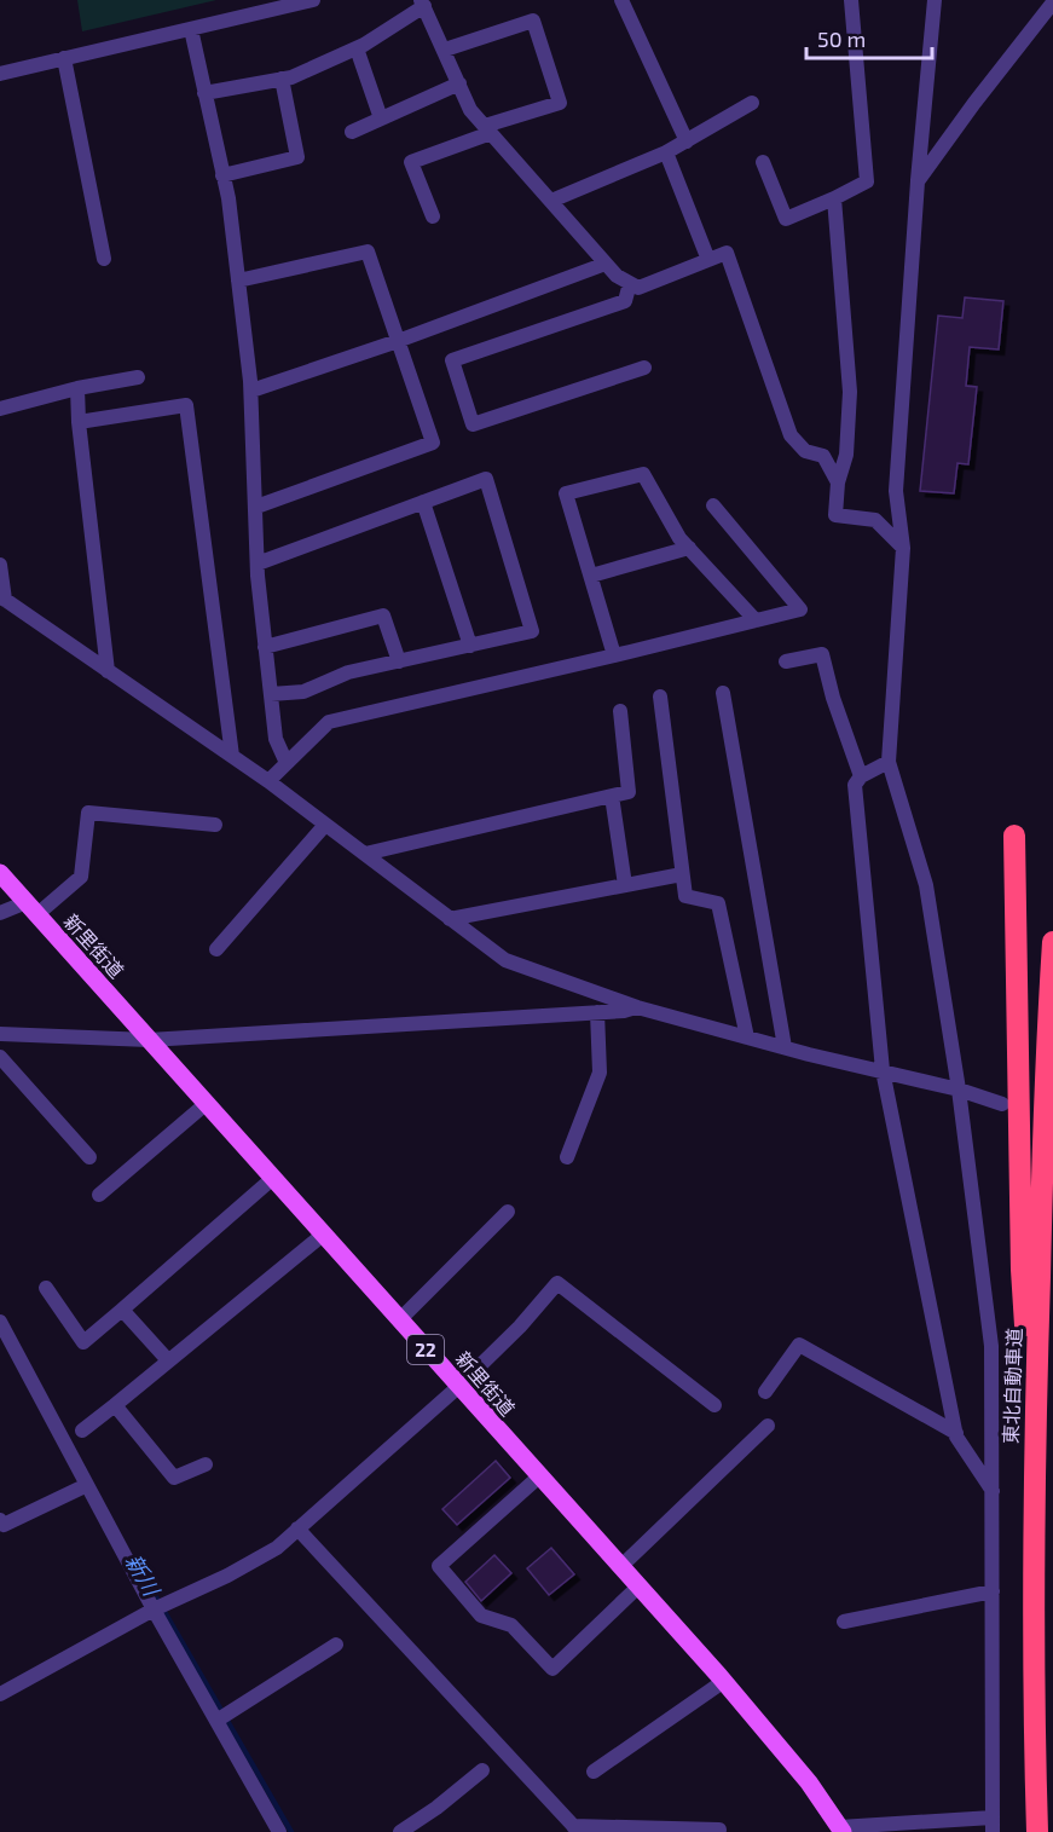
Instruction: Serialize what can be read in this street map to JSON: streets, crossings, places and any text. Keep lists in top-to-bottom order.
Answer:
{
  "streets": {
    "highway": ["東北自動車道"],
    "main road": ["新里街道", "22"]
  },
  "water": ["新川"],
  "scale_bar": "50 m"
}
